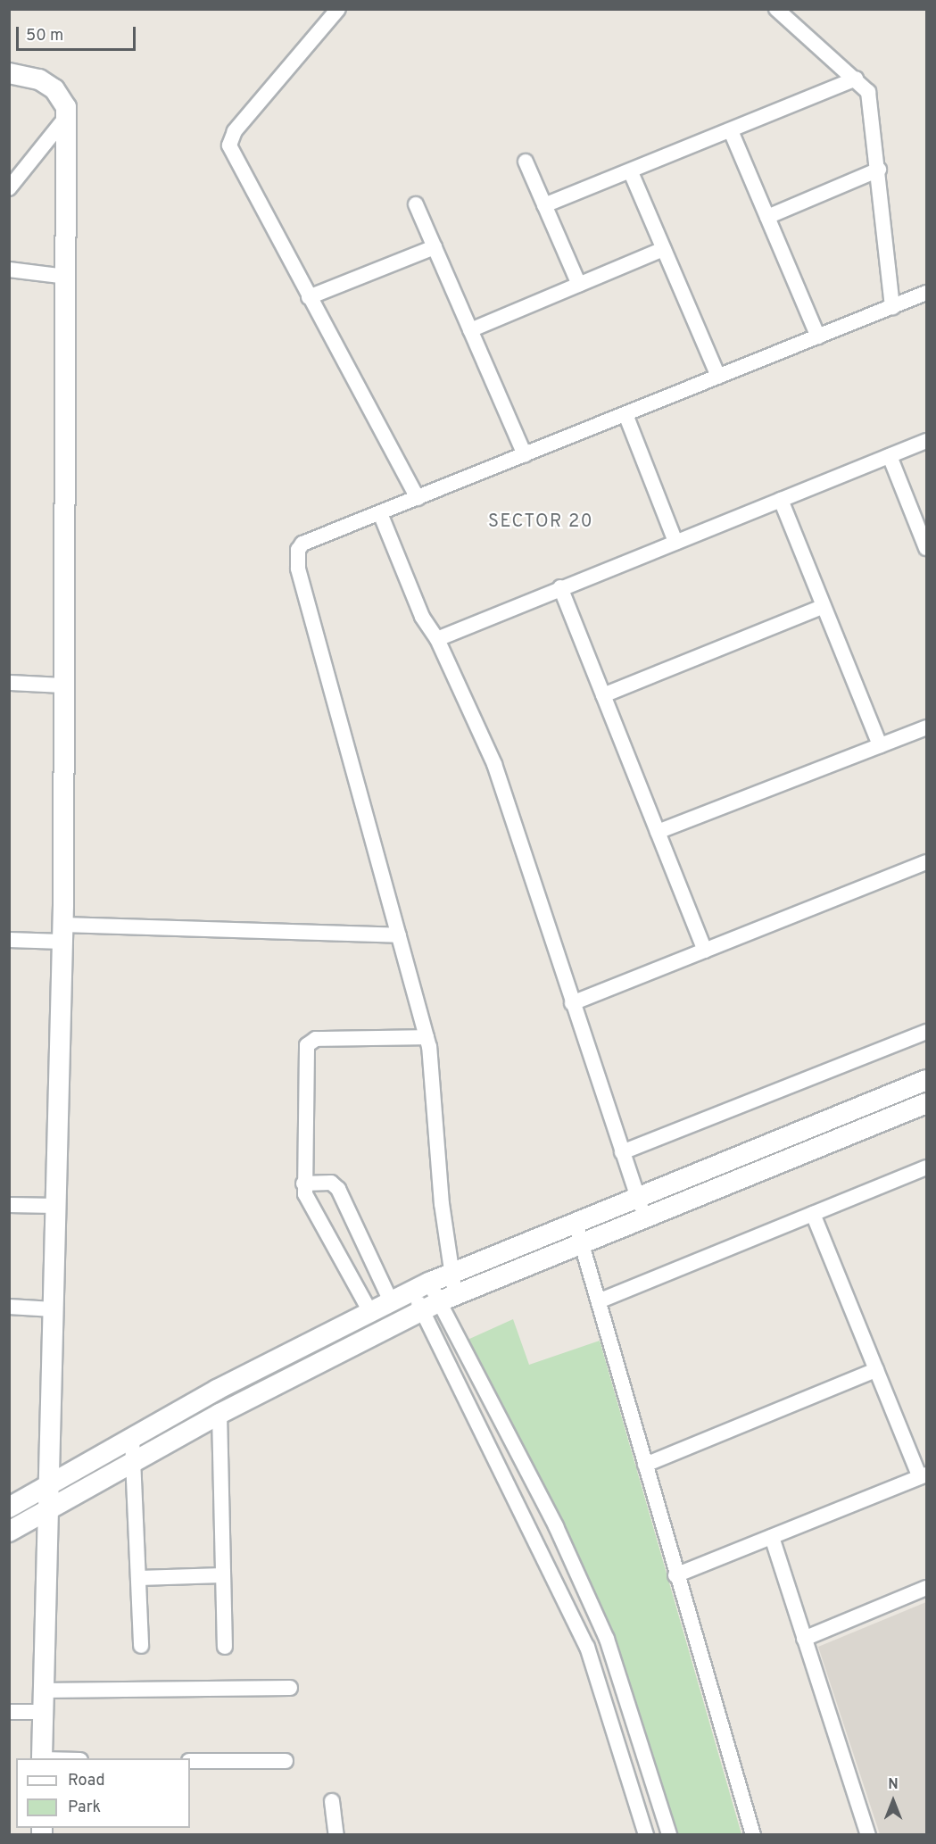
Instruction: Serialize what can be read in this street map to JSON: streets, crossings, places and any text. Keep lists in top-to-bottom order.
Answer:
{
  "districts": ["SECTOR 20"],
  "legend": ["Road", "Park"],
  "scale_bar": "50 m",
  "north": "top"
}
